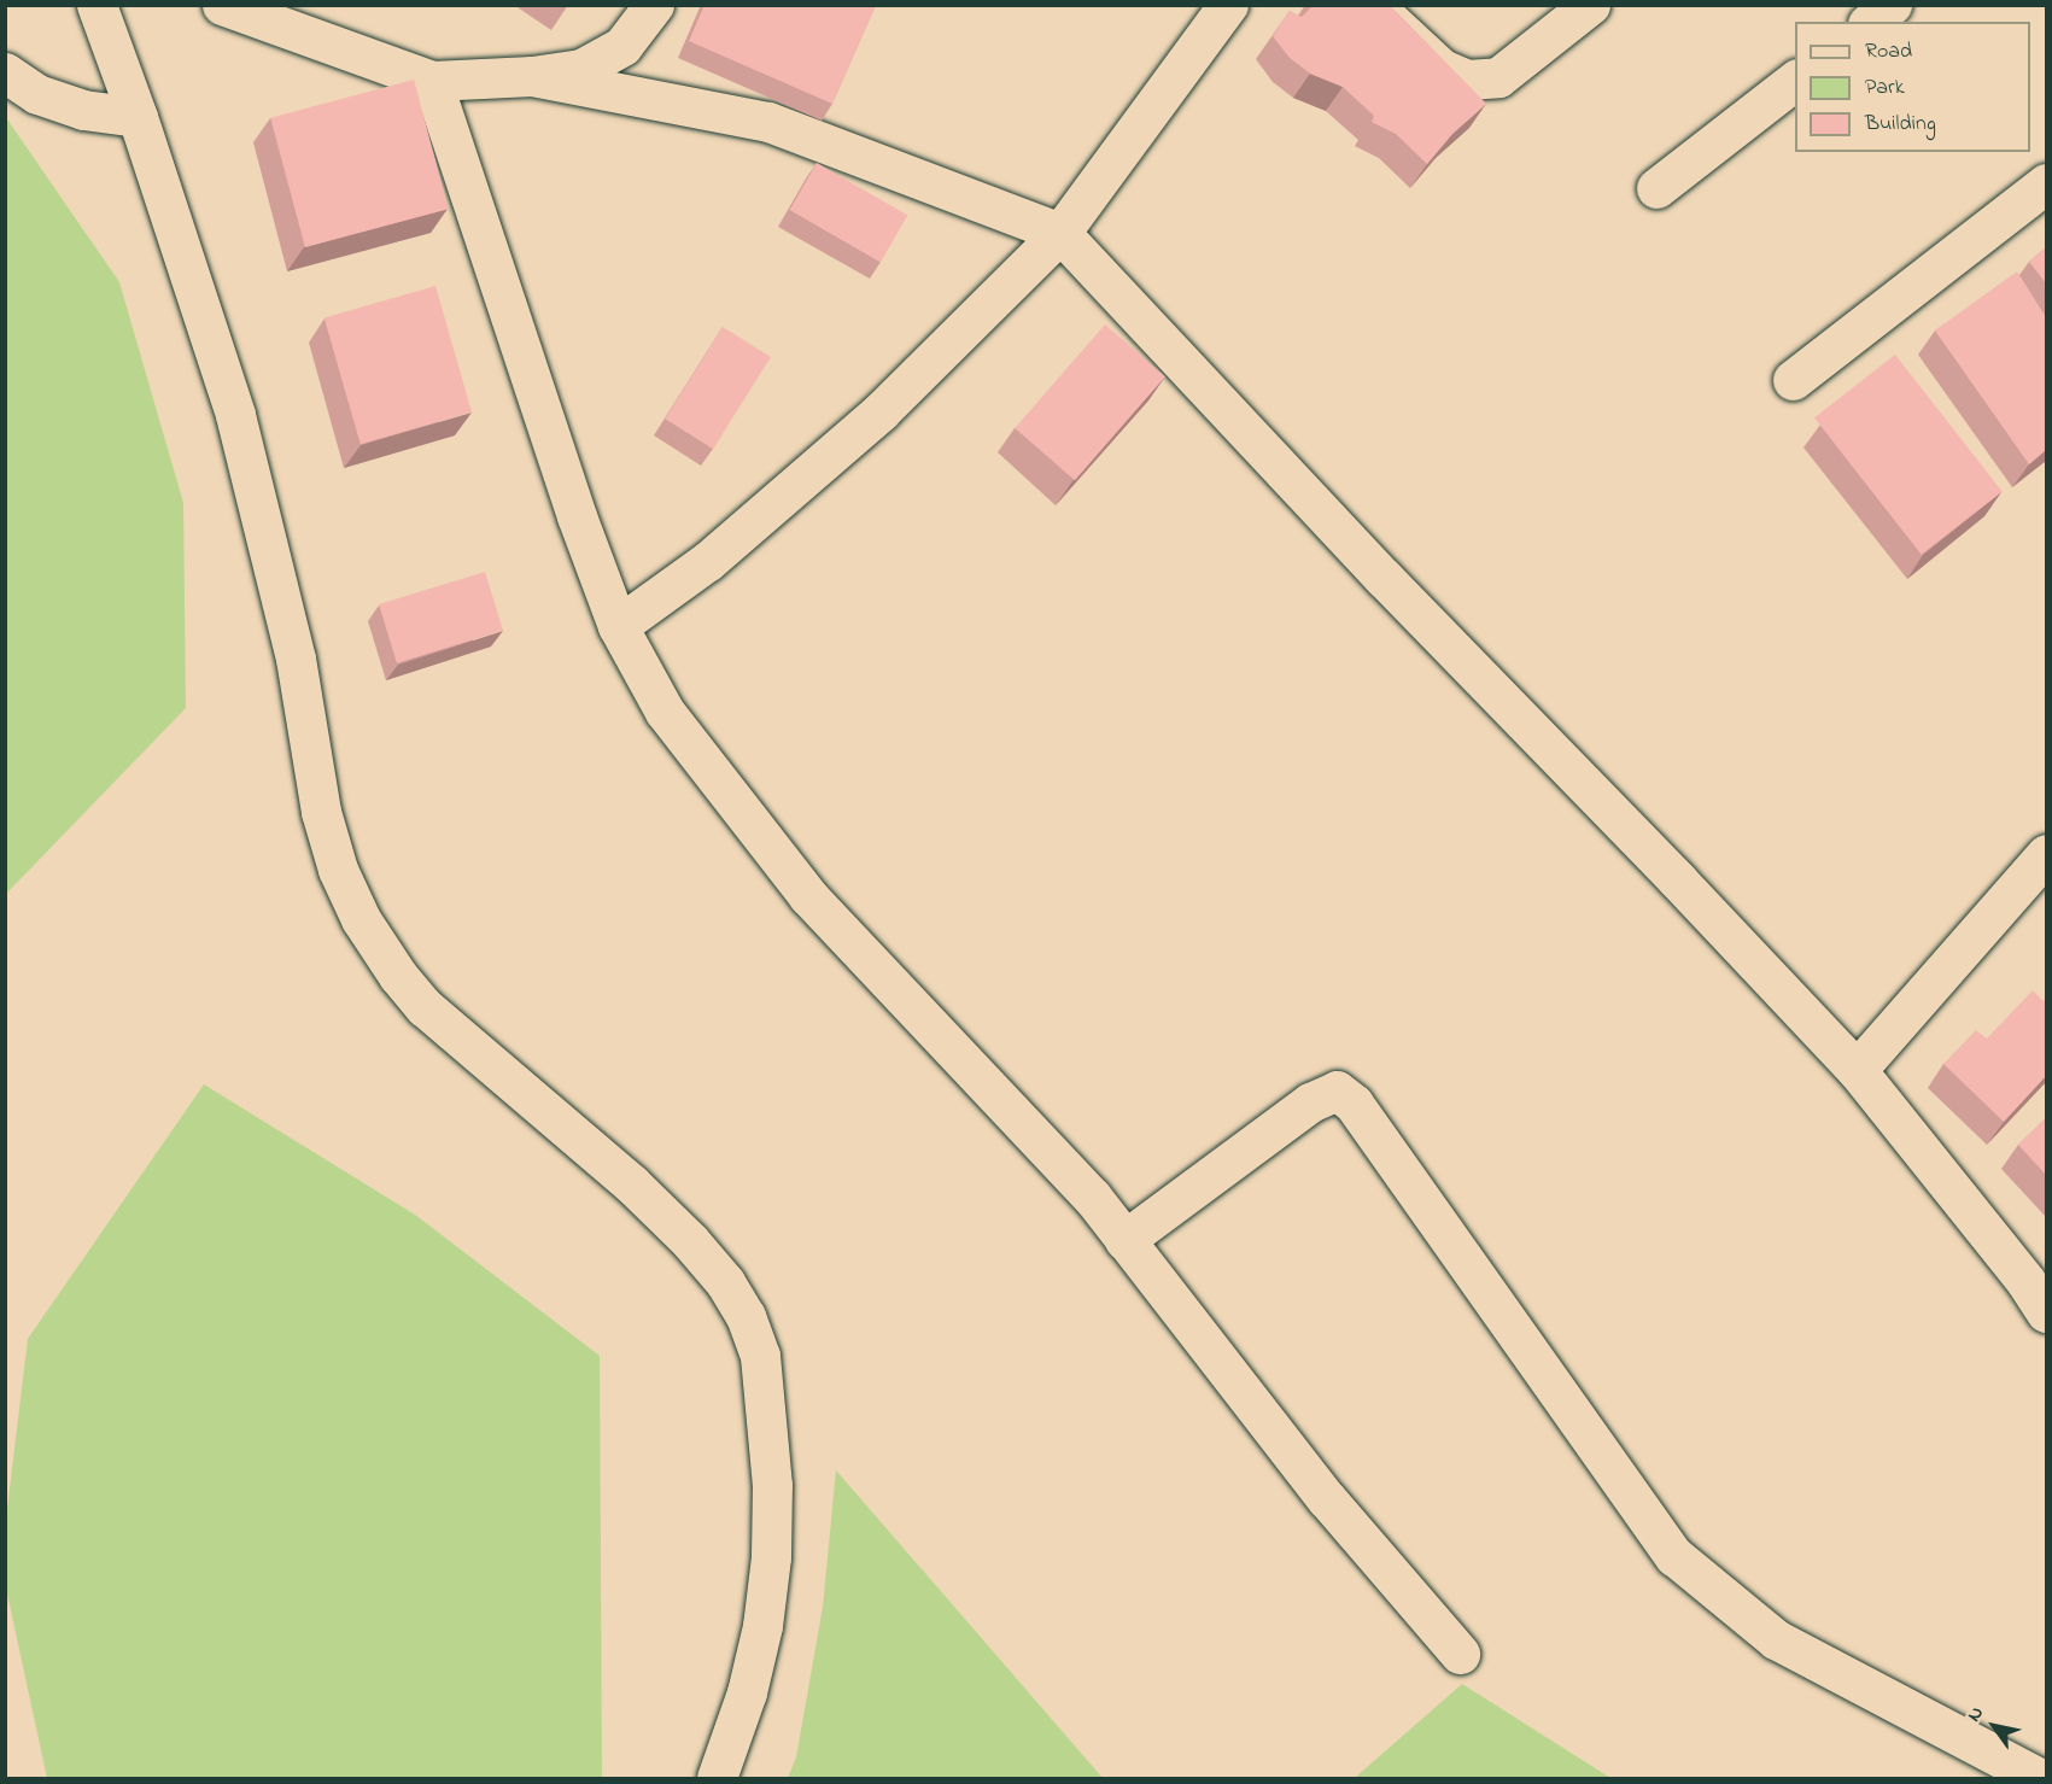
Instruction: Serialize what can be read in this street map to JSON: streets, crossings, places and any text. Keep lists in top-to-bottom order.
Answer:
{
  "legend": ["Road", "Park", "Building"],
  "north": "top left"
}
